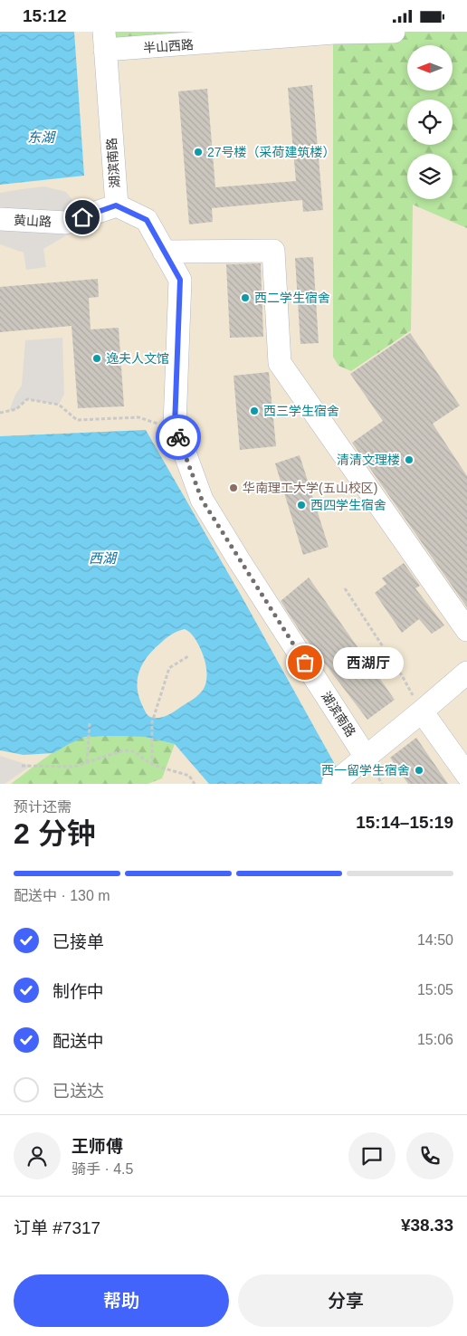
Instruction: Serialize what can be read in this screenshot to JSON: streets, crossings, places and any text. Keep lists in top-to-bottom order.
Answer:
{
  "streets": {
    "street": ["半山西路", "湖滨南路", "黄山路"]
  },
  "crossings": [
    ["半山西路", "湖滨南路"],
    ["湖滨南路", "黄山路"]
  ],
  "water": ["东湖", "西湖"],
  "places": [
    "27号楼（采荷建筑楼）",
    "西二学生宿舍",
    "逸夫人文馆",
    "西三学生宿舍",
    "清清文理楼",
    "华南理工大学(五山校区)",
    "西四学生宿舍",
    "西湖厅",
    "西一留学生宿舍"
  ],
  "north": "left",
  "page": {
    "status": "15:12",
    "bubble": "西湖厅",
    "heading": ["2 分钟", "预计还需", "15:14–15:19"],
    "panel": [
      "王师傅",
      "骑手 · 4.5",
      "订单 #7317",
      "¥38.33"
    ],
    "bar": "配送中 · 130 m",
    "list": [
      ["已接单", "14:50"],
      ["制作中", "15:05"],
      ["配送中", "15:06"],
      "已送达"
    ],
    "buttons": ["帮助", "分享"]
  }
}
